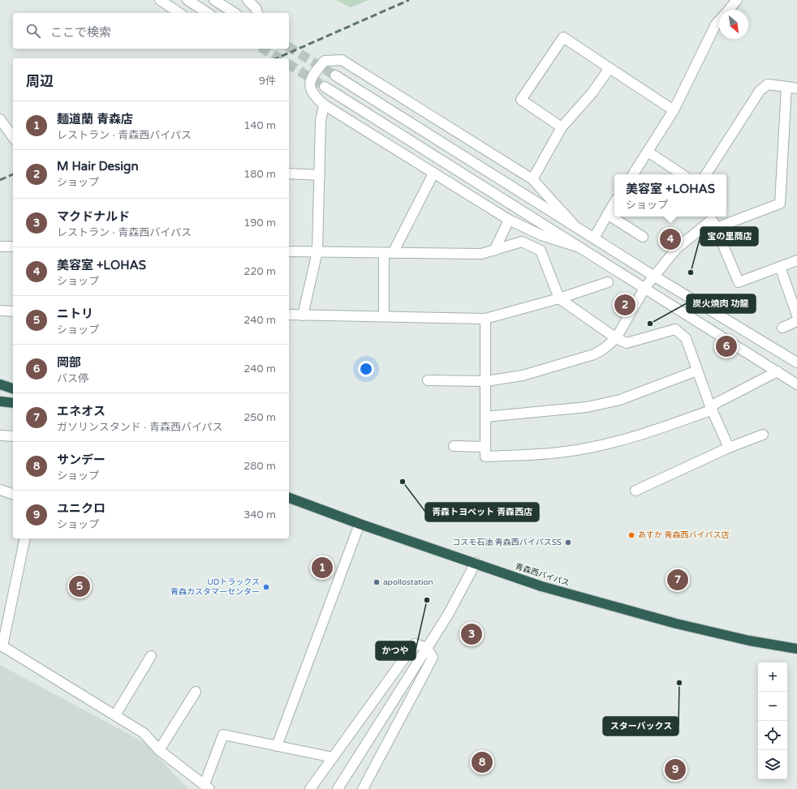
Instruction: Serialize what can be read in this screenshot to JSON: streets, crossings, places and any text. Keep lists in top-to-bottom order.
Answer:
{
  "streets": {
    "highway": ["青森西バイパス"]
  },
  "places": [
    "宝の里商店",
    "炭火焼肉 功龍",
    "青森トヨペット 青森西店",
    "あすか 青森西バイパス店",
    "コスモ石油 青森西バイパスSS",
    "apollostation",
    "UDトラックス 青森カスタマーセンター",
    "かつや",
    "スターバックス"
  ],
  "north": "bottom right",
  "page": {
    "search": "ここで検索",
    "heading": ["周辺", "9件"],
    "list": [
      {
        "mark": "1",
        "name": "麺道蘭 青森店",
        "note": "レストラン · 青森西バイパス",
        "value": "140 m"
      },
      {
        "mark": "2",
        "name": "M Hair Design",
        "note": "ショップ",
        "value": "180 m"
      },
      {
        "mark": "3",
        "name": "マクドナルド",
        "note": "レストラン · 青森西バイパス",
        "value": "190 m"
      },
      {
        "mark": "4",
        "name": "美容室 +LOHAS",
        "note": "ショップ",
        "value": "220 m"
      },
      {
        "mark": "5",
        "name": "ニトリ",
        "note": "ショップ",
        "value": "240 m"
      },
      {
        "mark": "6",
        "name": "岡部",
        "note": "バス停",
        "value": "240 m"
      },
      {
        "mark": "7",
        "name": "エネオス",
        "note": "ガソリンスタンド · 青森西バイパス",
        "value": "250 m"
      },
      {
        "mark": "8",
        "name": "サンデー",
        "note": "ショップ",
        "value": "280 m"
      },
      {
        "mark": "9",
        "name": "ユニクロ",
        "note": "ショップ",
        "value": "340 m"
      }
    ],
    "popup": ["美容室 +LOHAS", "ショップ"],
    "pins": [
      "4",
      "2",
      "6",
      "1",
      "7",
      "5",
      "3",
      "8",
      "9"
    ],
    "map_buttons": ["+", "−"]
  }
}
